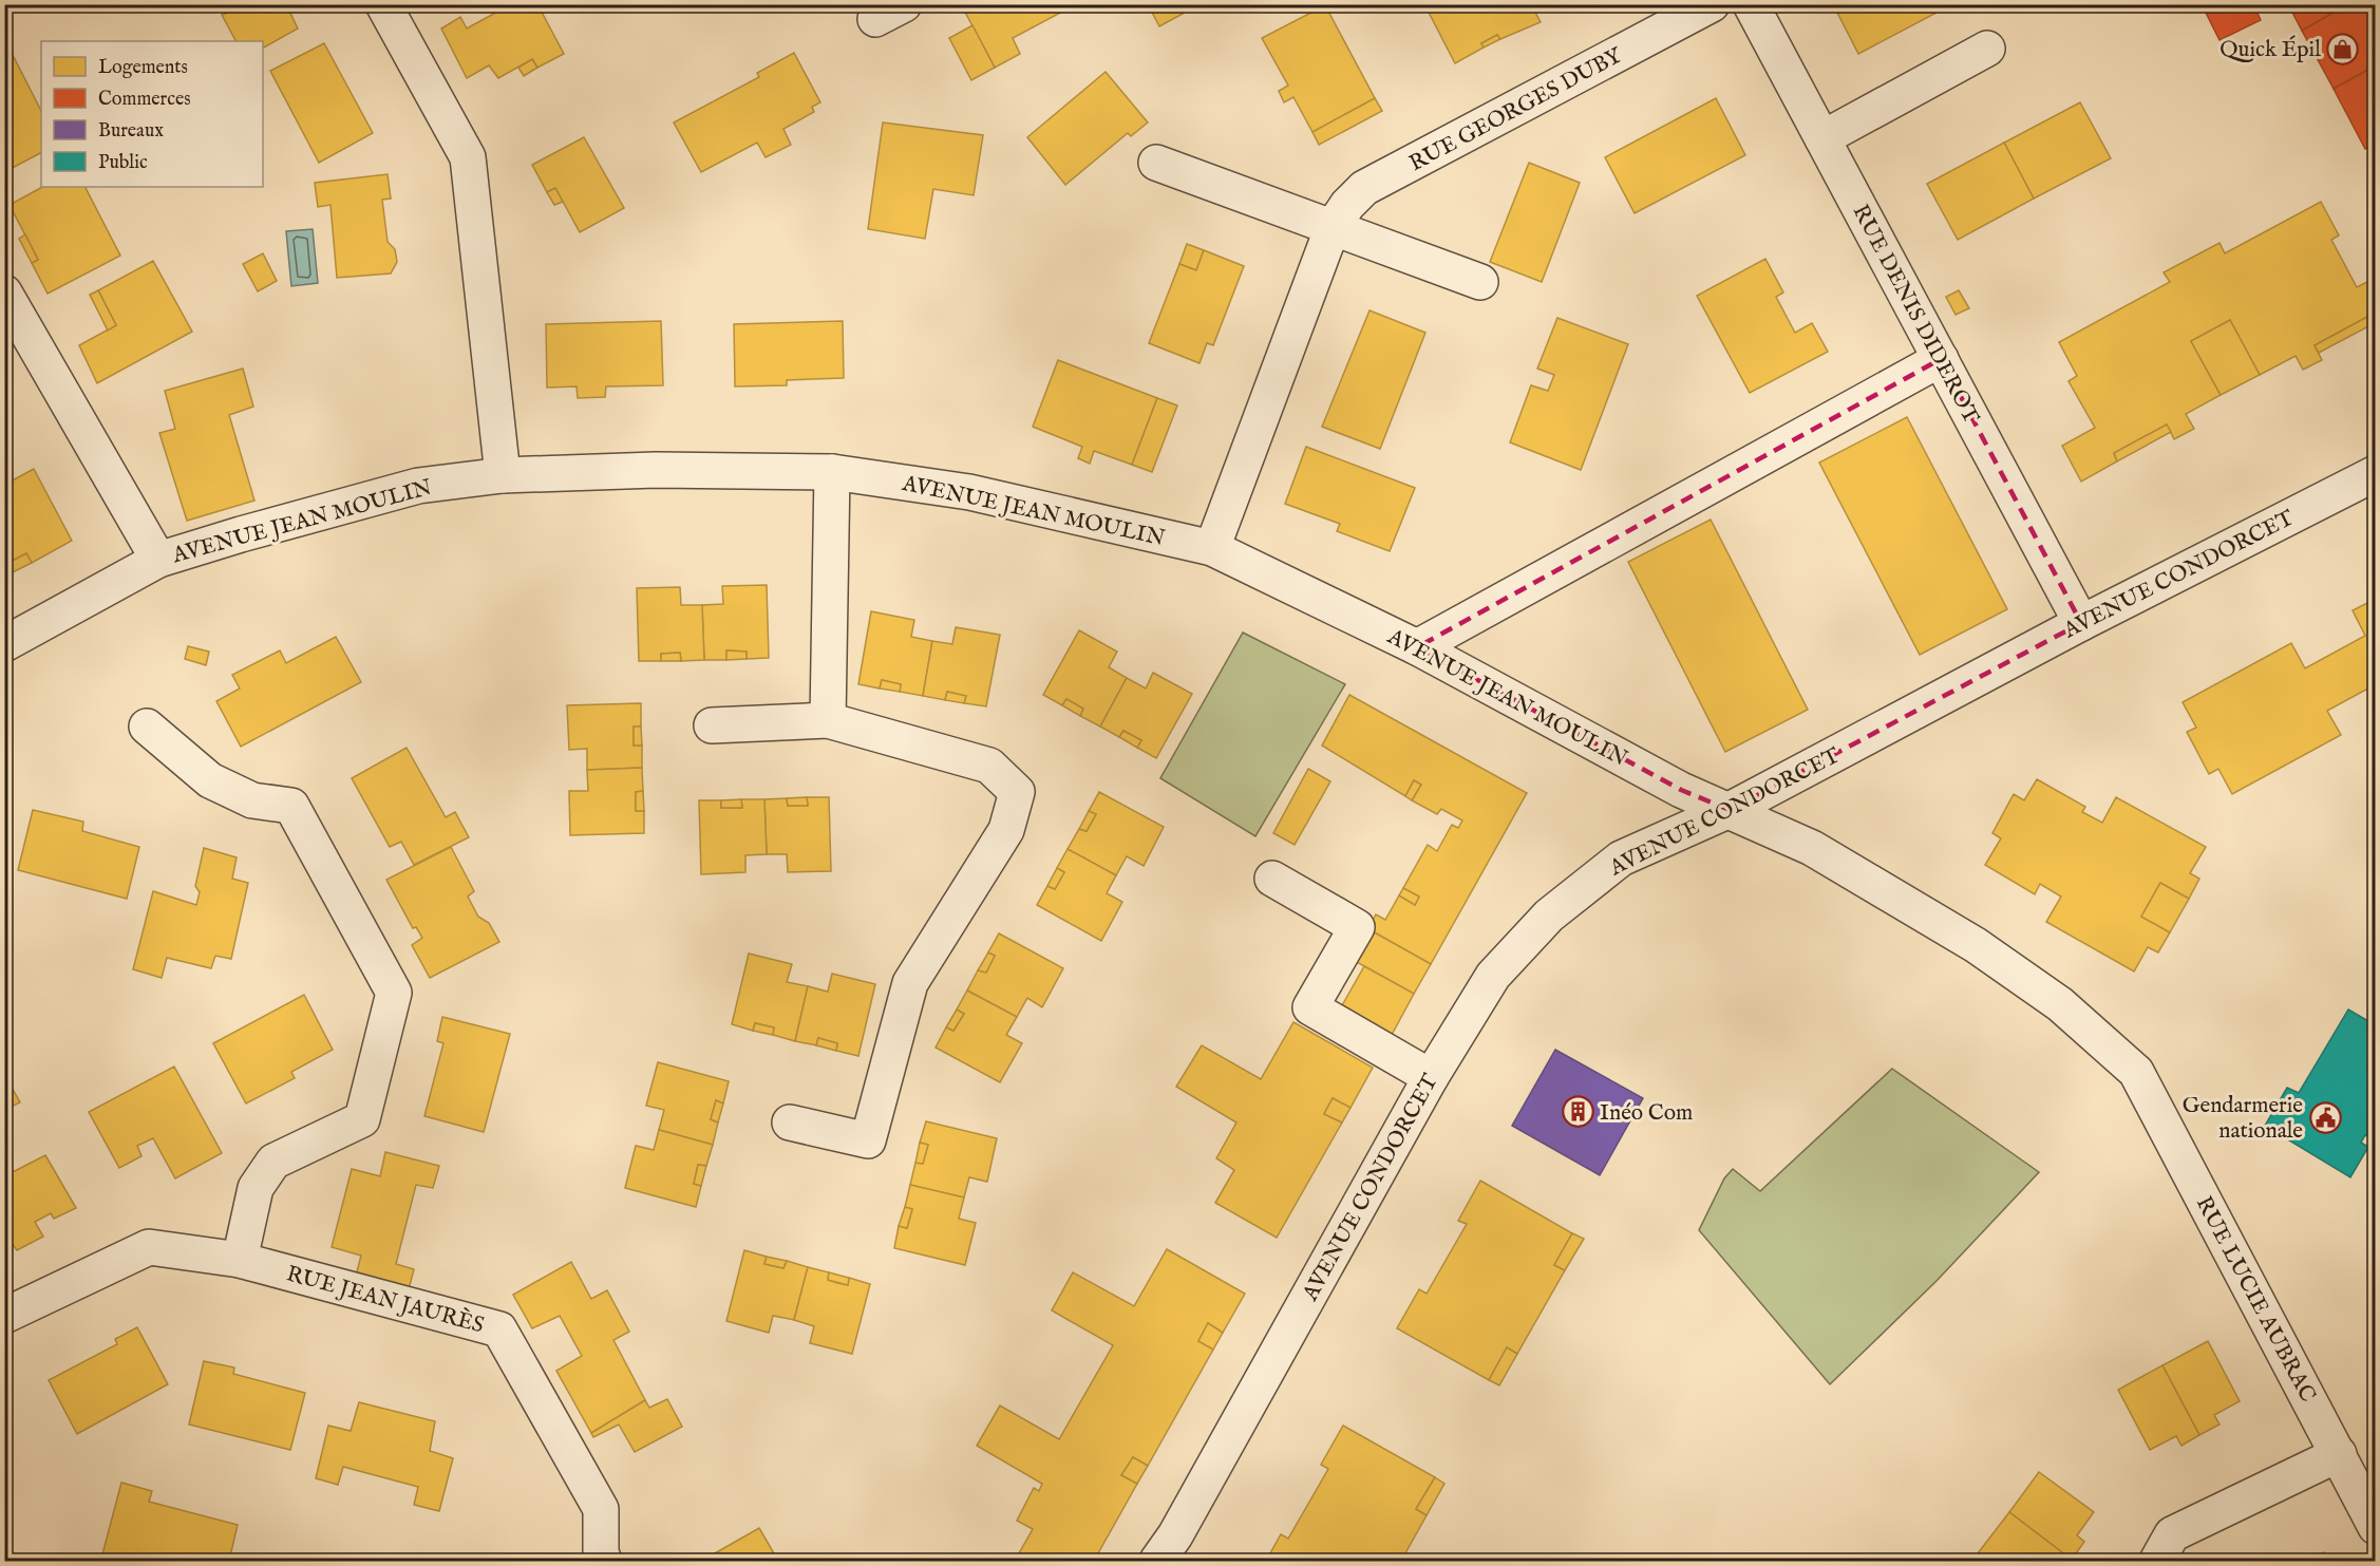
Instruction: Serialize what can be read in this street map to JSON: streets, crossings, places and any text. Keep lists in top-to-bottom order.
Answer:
{
  "streets": {
    "street": [
      "RUE GEORGES DUBY",
      "RUE DENIS DIDEROT",
      "AVENUE JEAN MOULIN",
      "AVENUE CONDORCET",
      "RUE JEAN JAURÈS",
      "RUE LUCIE AUBRAC"
    ]
  },
  "crossings": [
    ["RUE GEORGES DUBY", "AVENUE JEAN MOULIN"],
    ["RUE DENIS DIDEROT", "AVENUE CONDORCET"],
    ["AVENUE JEAN MOULIN", "AVENUE CONDORCET"],
    ["AVENUE JEAN MOULIN", "RUE LUCIE AUBRAC"]
  ],
  "places": {
    "shop": ["Quick Épil"],
    "building": ["Inéo Com"],
    "public building": ["Gendarmerie nationale"]
  },
  "legend": [
    "Logements",
    "Commerces",
    "Bureaux",
    "Public"
  ]
}
